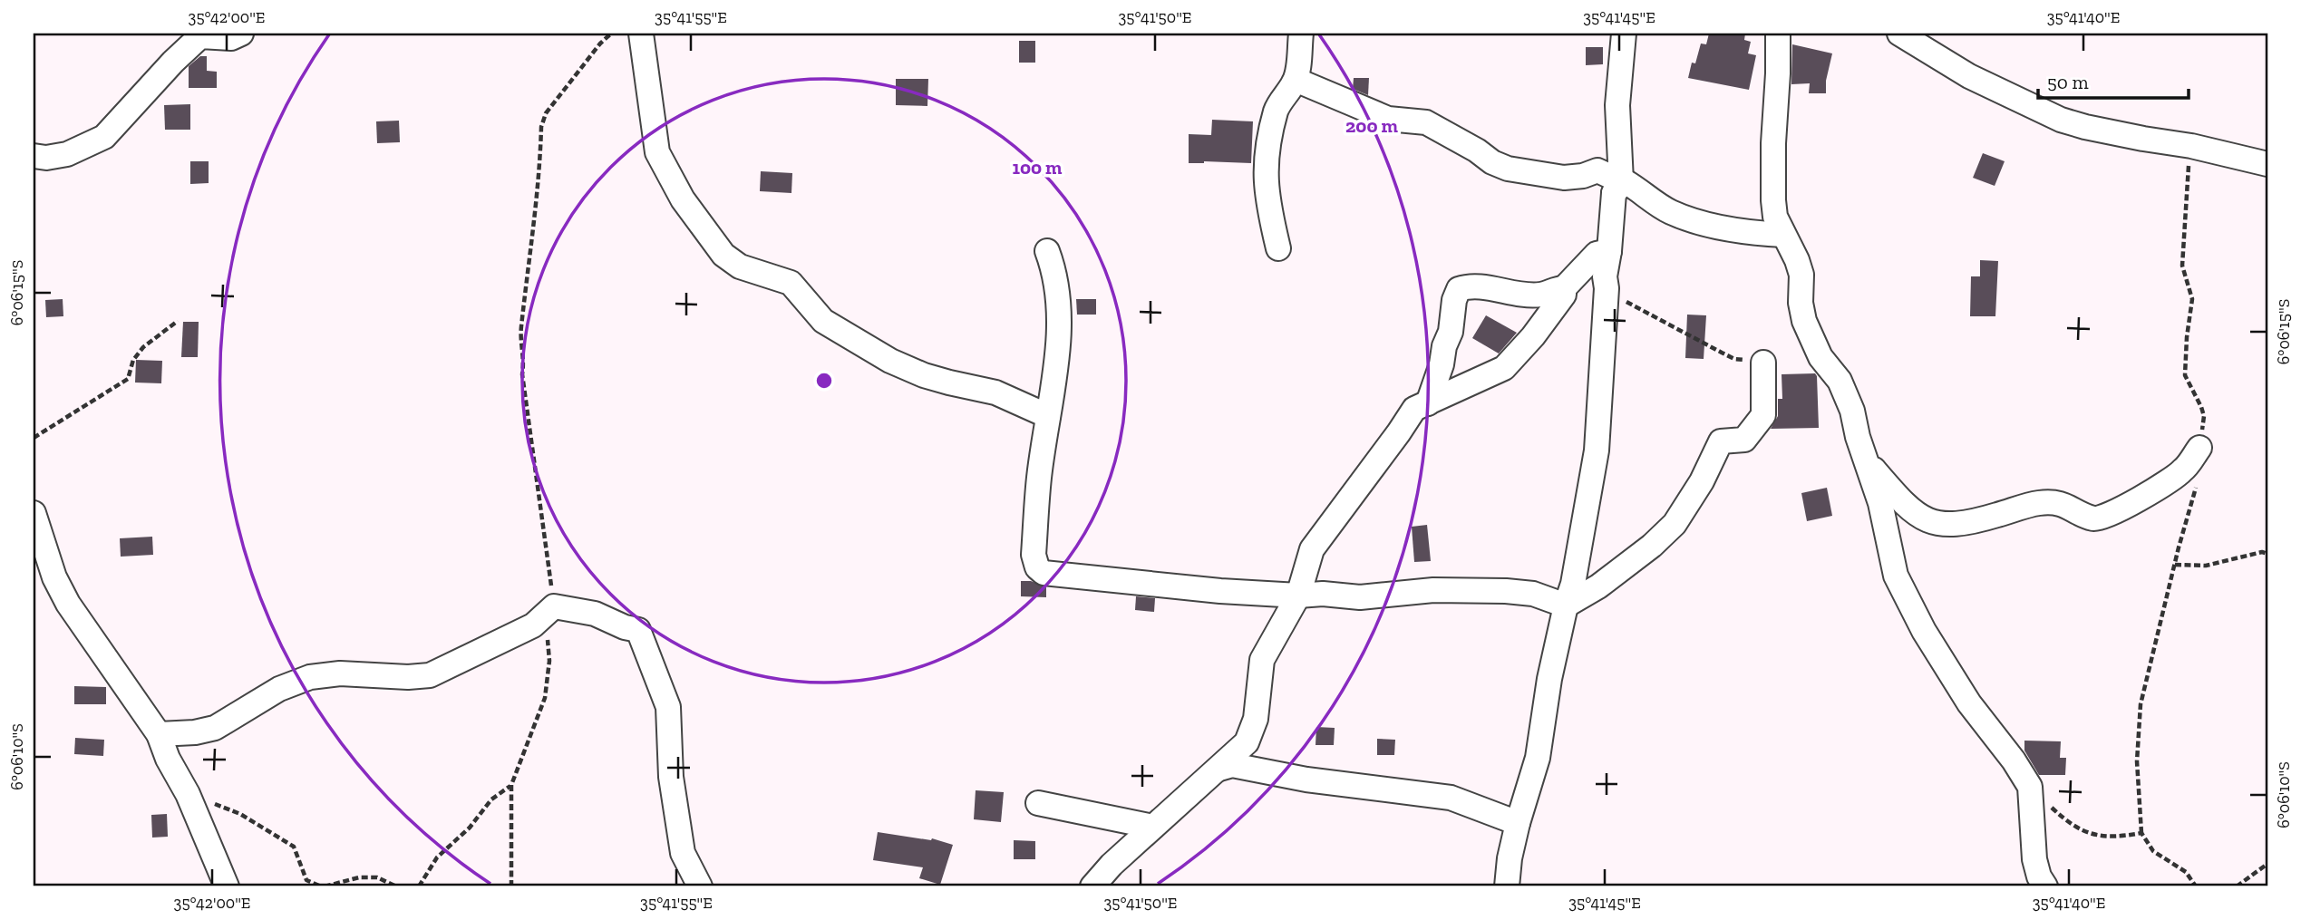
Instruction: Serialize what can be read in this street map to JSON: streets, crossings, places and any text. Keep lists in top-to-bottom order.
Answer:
{
  "scale_bar": "50 m",
  "coordinates": [
    "35°42'00\"E",
    "35°41'55\"E",
    "35°41'50\"E",
    "35°41'45\"E",
    "35°41'40\"E",
    "6°06'15\"S",
    "6°06'10\"S"
  ],
  "rings": ["200 m", "100 m"]
}
